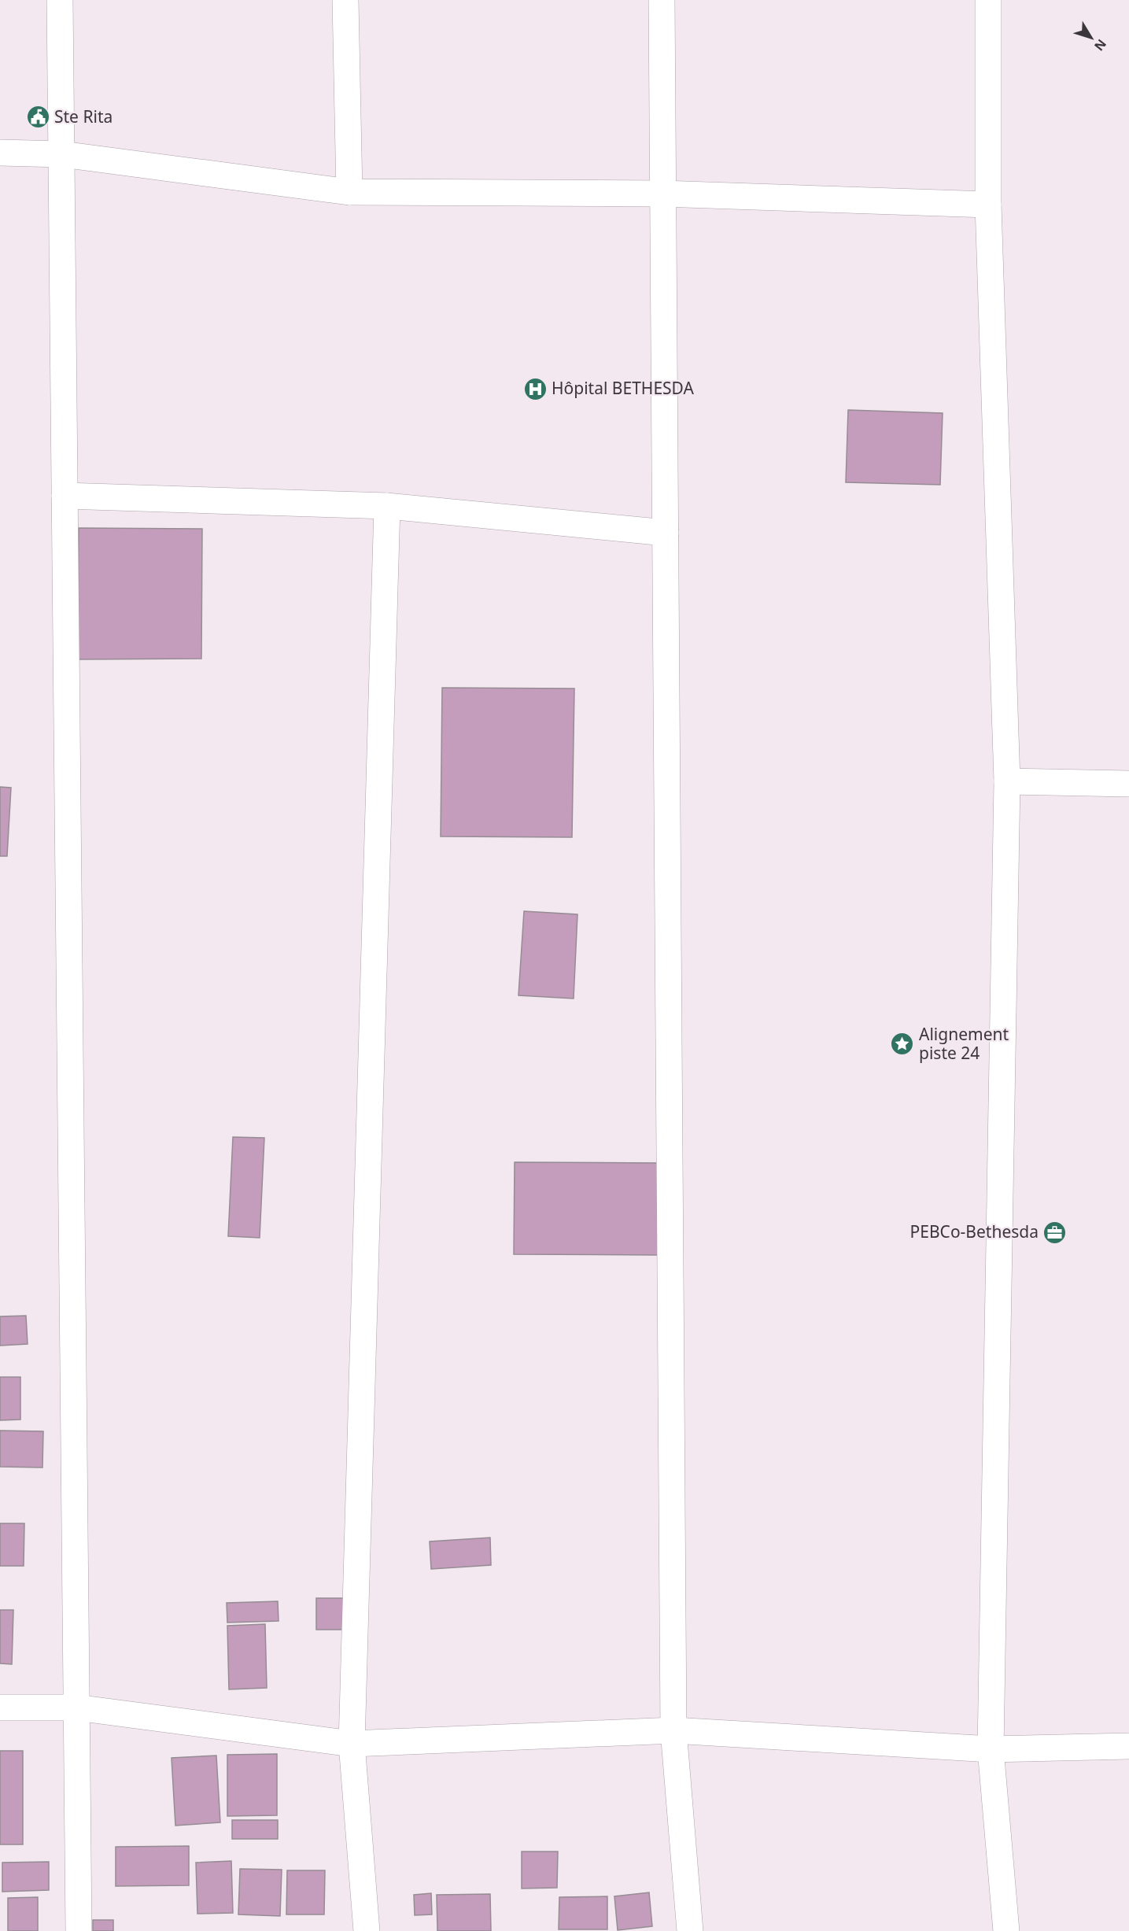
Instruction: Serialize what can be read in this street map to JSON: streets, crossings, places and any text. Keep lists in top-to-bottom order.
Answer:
{
  "places": {
    "public building": ["Ste Rita"],
    "hospital": ["Hôpital BETHESDA"],
    "place": ["Alignement piste 24"],
    "office": ["PEBCo-Bethesda"]
  },
  "north": "bottom right"
}
